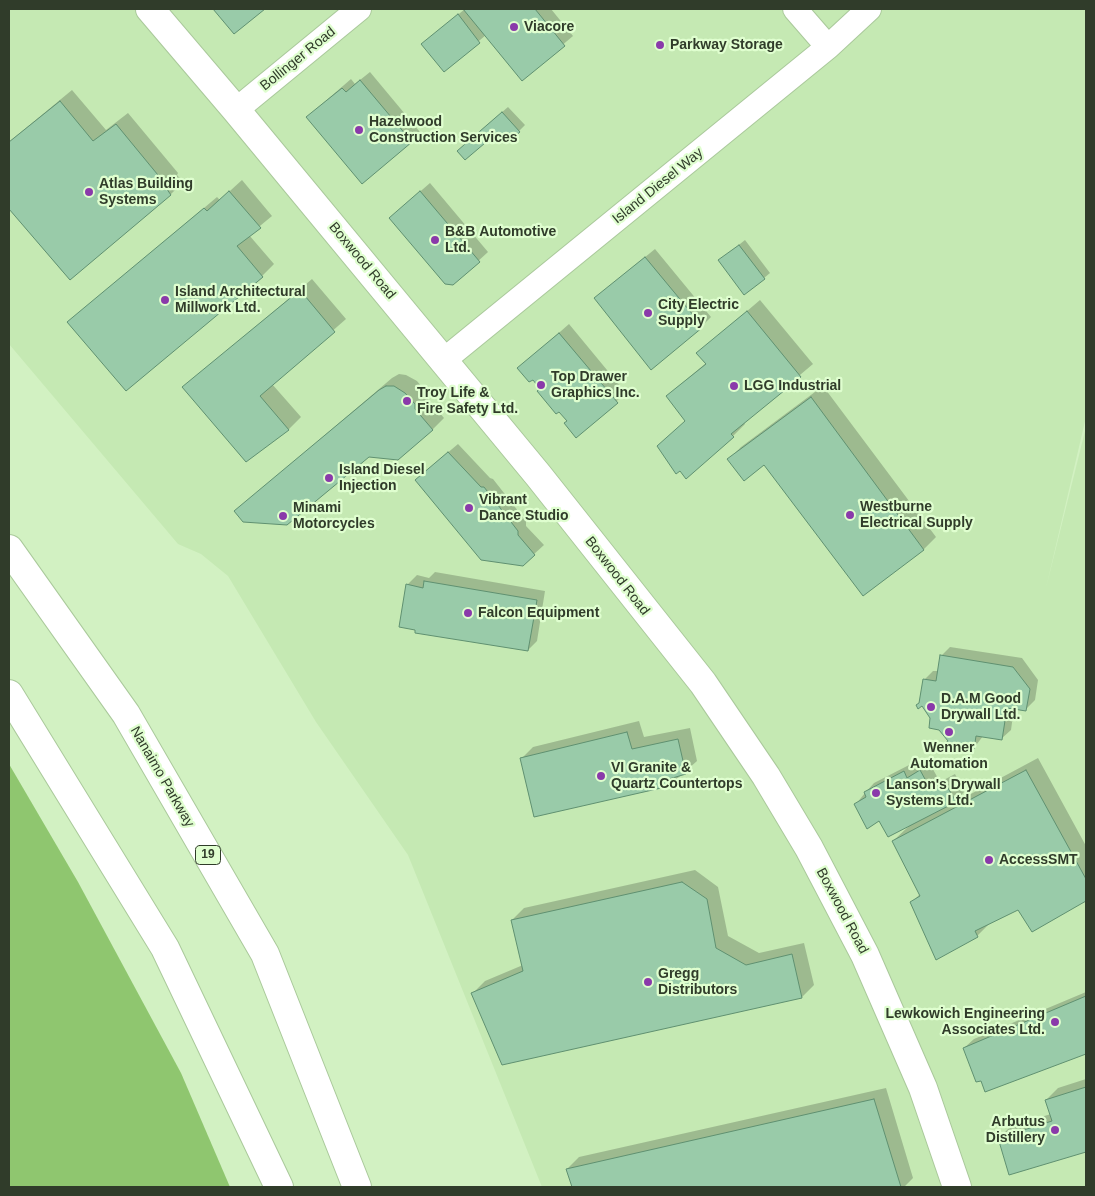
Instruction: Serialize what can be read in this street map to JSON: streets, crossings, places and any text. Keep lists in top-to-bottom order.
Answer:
{
  "streets": {
    "main road": ["Boxwood Road", "Nanaimo Parkway", "19"],
    "street": ["Bollinger Road", "Island Diesel Way"]
  },
  "crossings": [
    ["Bollinger Road", "Boxwood Road"],
    ["Island Diesel Way", "Boxwood Road"]
  ],
  "places": [
    "Viacore",
    "Parkway Storage",
    "Hazelwood Construction Services",
    "Atlas Building Systems",
    "B&B Automotive Ltd.",
    "Island Architectural Millwork Ltd.",
    "City Electric Supply",
    "Top Drawer Graphics Inc.",
    "LGG Industrial",
    "Troy Life & Fire Safety Ltd.",
    "Island Diesel Injection",
    "Vibrant Dance Studio",
    "Westburne Electrical Supply",
    "Minami Motorcycles",
    "Falcon Equipment",
    "D.A.M Good Drywall Ltd.",
    "Wenner Automation",
    "VI Granite & Quartz Countertops",
    "Lanson's Drywall Systems Ltd.",
    "AccessSMT",
    "Gregg Distributors",
    "Lewkowich Engineering Associates Ltd.",
    "Arbutus Distillery"
  ]
}
